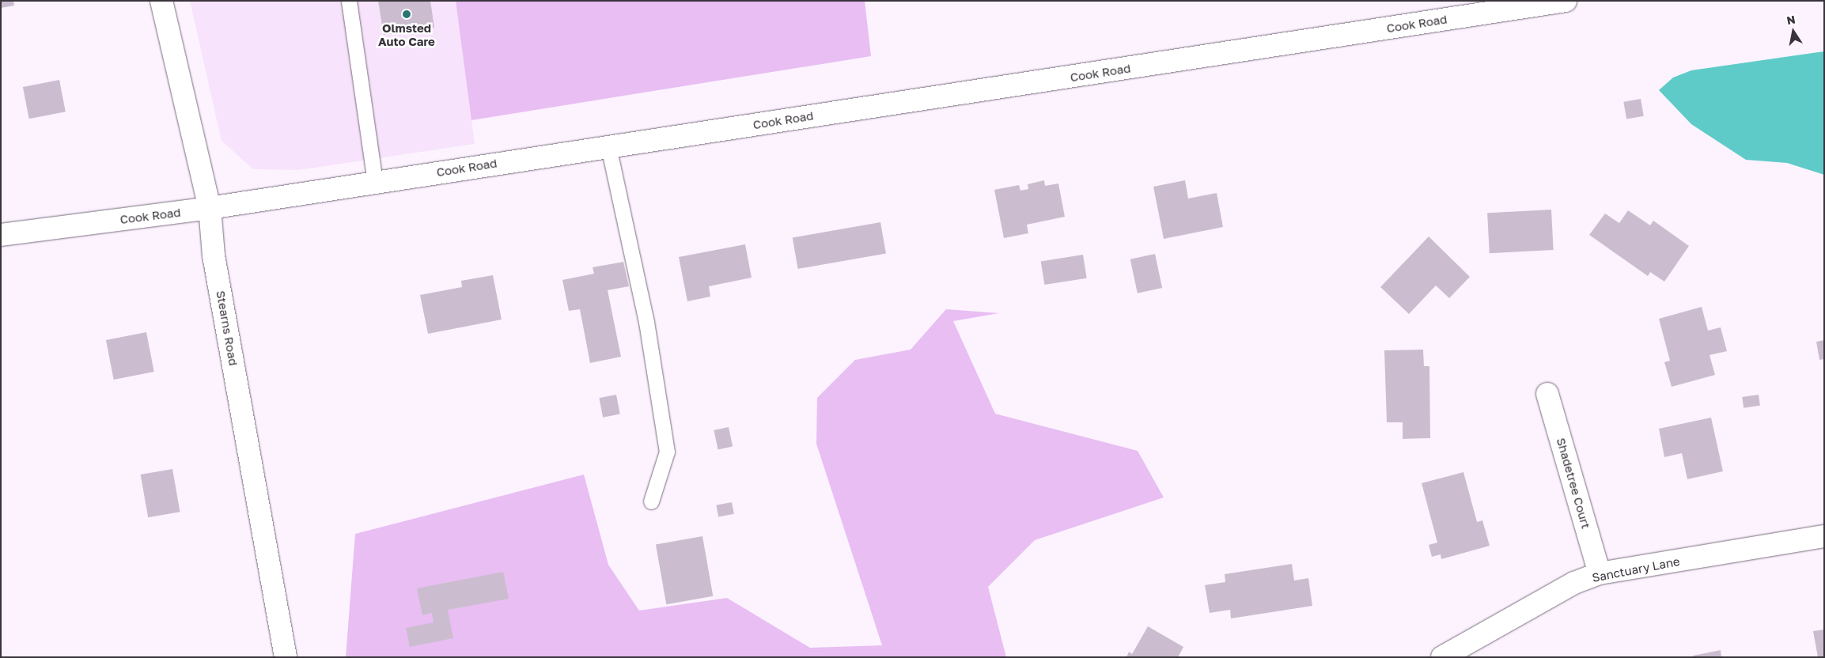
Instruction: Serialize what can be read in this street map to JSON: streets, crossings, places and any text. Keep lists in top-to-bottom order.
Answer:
{
  "streets": {
    "street": [
      "Cook Road",
      "Stearns Road",
      "Shadetree Court",
      "Sanctuary Lane"
    ]
  },
  "crossings": [
    ["Cook Road", "Stearns Road"],
    ["Shadetree Court", "Sanctuary Lane"]
  ],
  "places": ["Olmsted Auto Care"],
  "north": "top"
}
